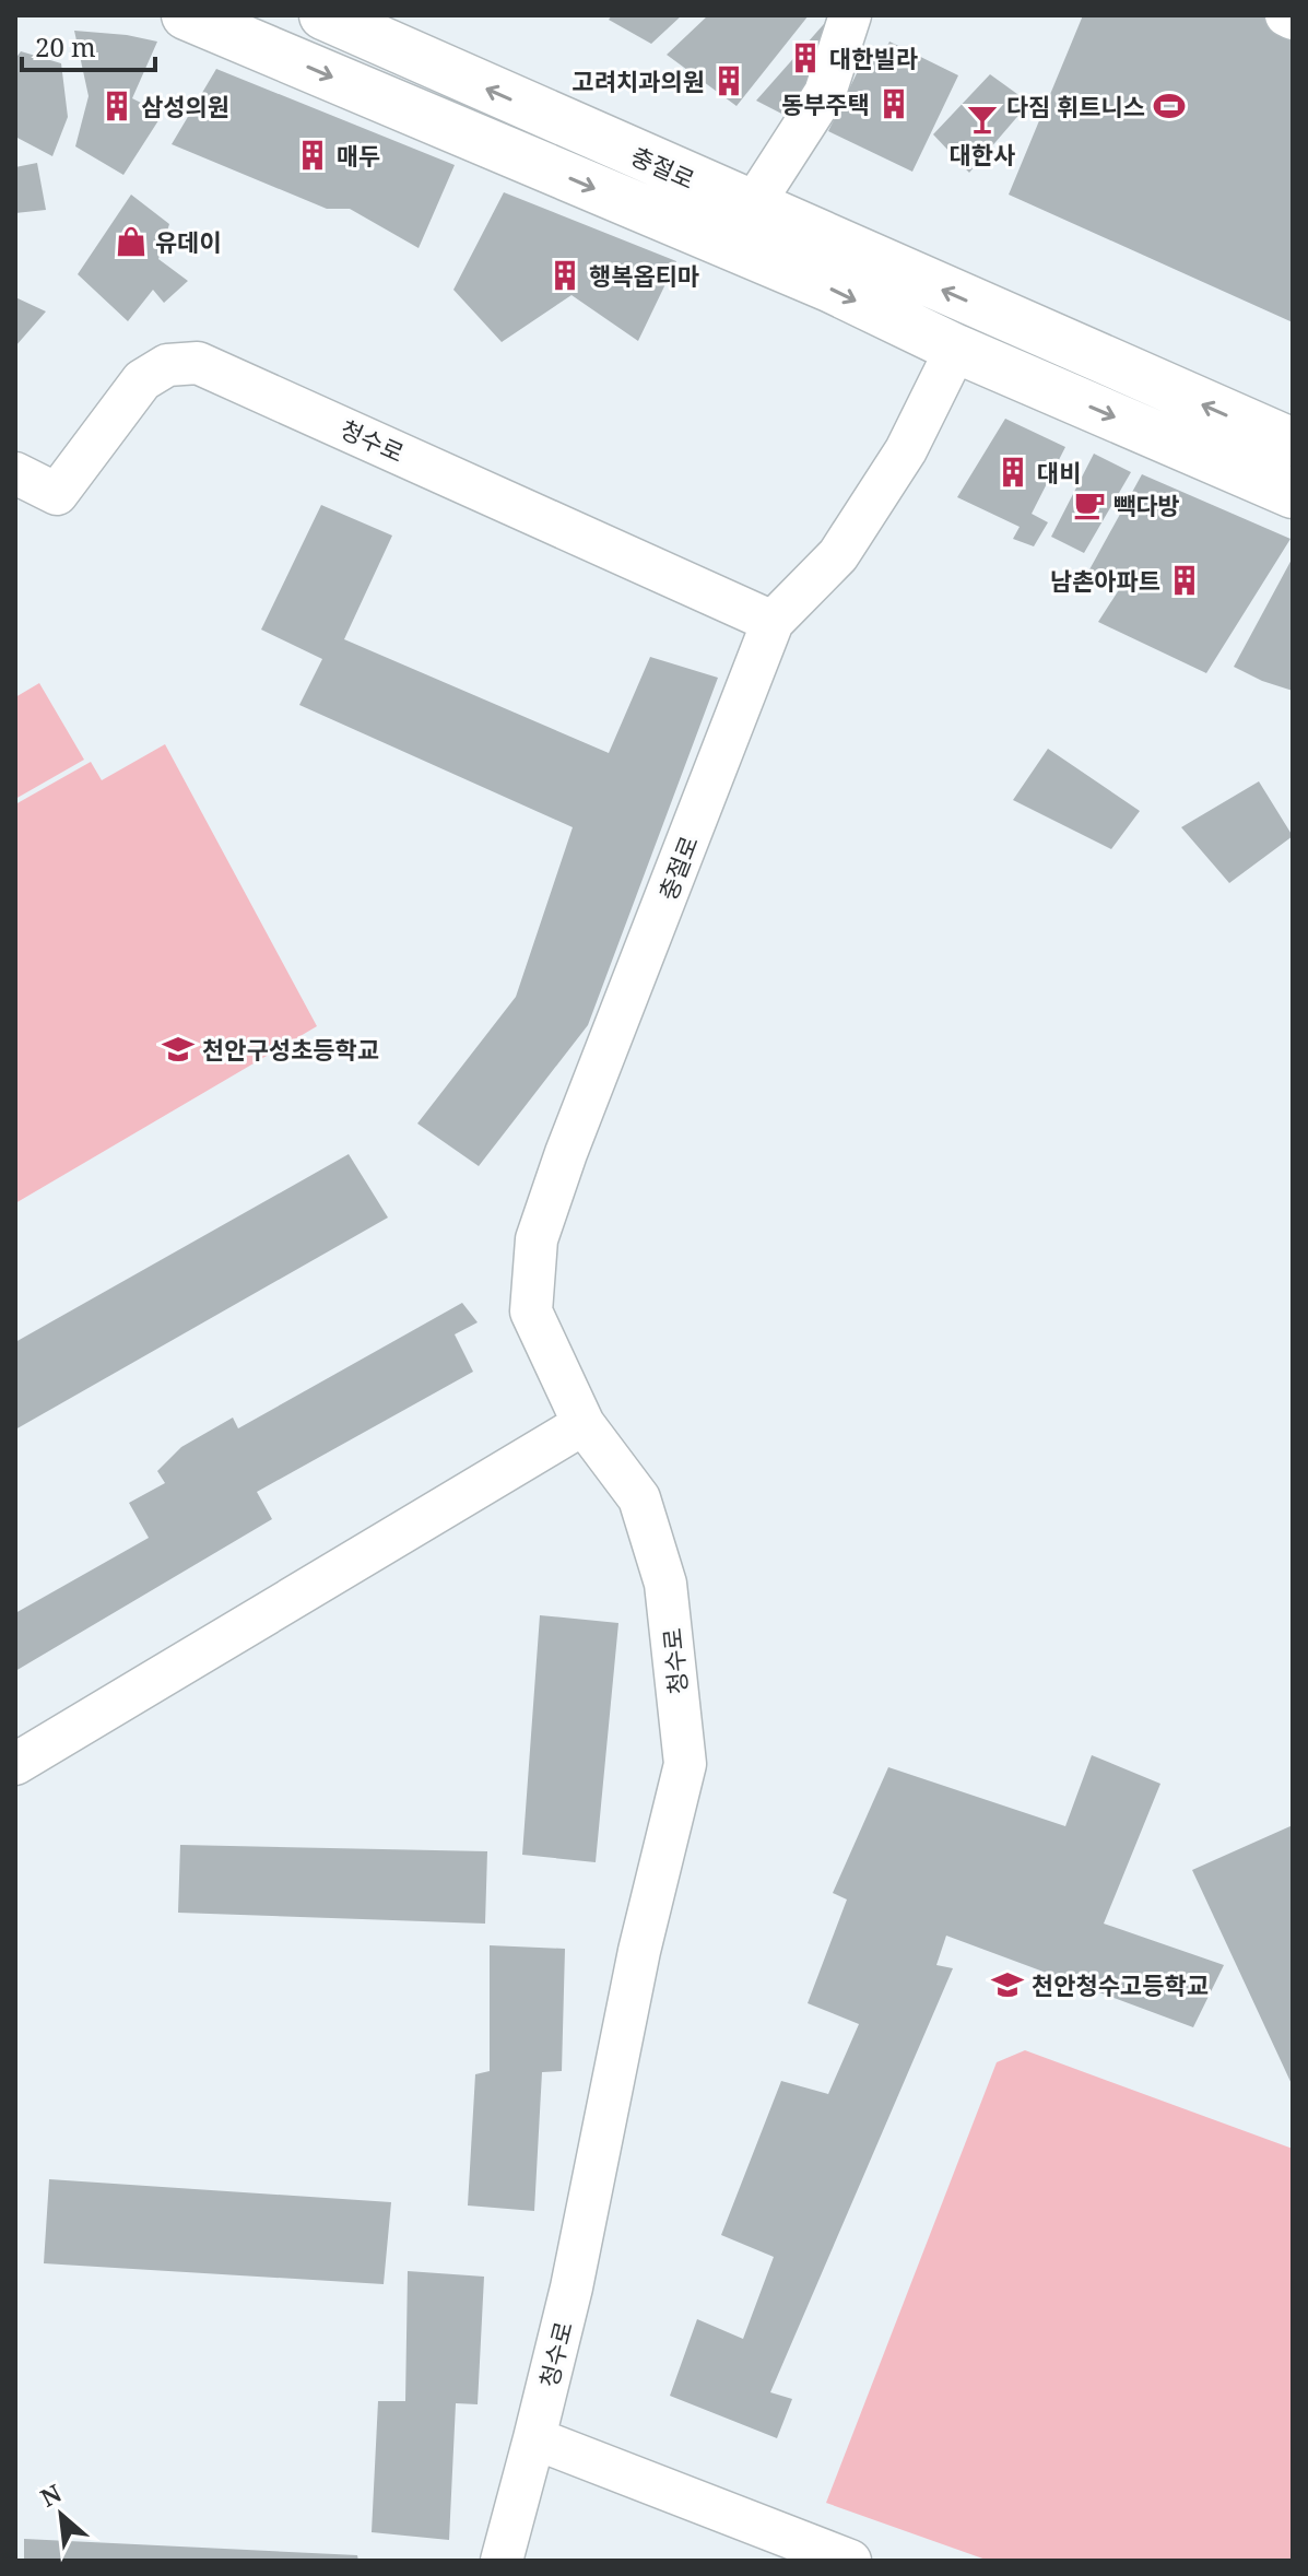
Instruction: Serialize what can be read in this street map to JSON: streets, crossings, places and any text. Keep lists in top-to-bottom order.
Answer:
{
  "streets": {
    "street": ["충절로", "청수로"]
  },
  "crossings": [
    ["충절로", "청수로"]
  ],
  "places": {
    "building": [
      "대한빌라",
      "고려치과의원",
      "동부주택",
      "삼성의원",
      "매두",
      "행복옵티마",
      "대비",
      "남촌아파트"
    ],
    "sports": ["다짐 휘트니스"],
    "bar": ["대한사"],
    "shop": ["유데이"],
    "cafe": ["빽다방"],
    "school or university": ["천안구성초등학교", "천안청수고등학교"]
  },
  "scale_bar": "20 m",
  "north": "top left"
}
